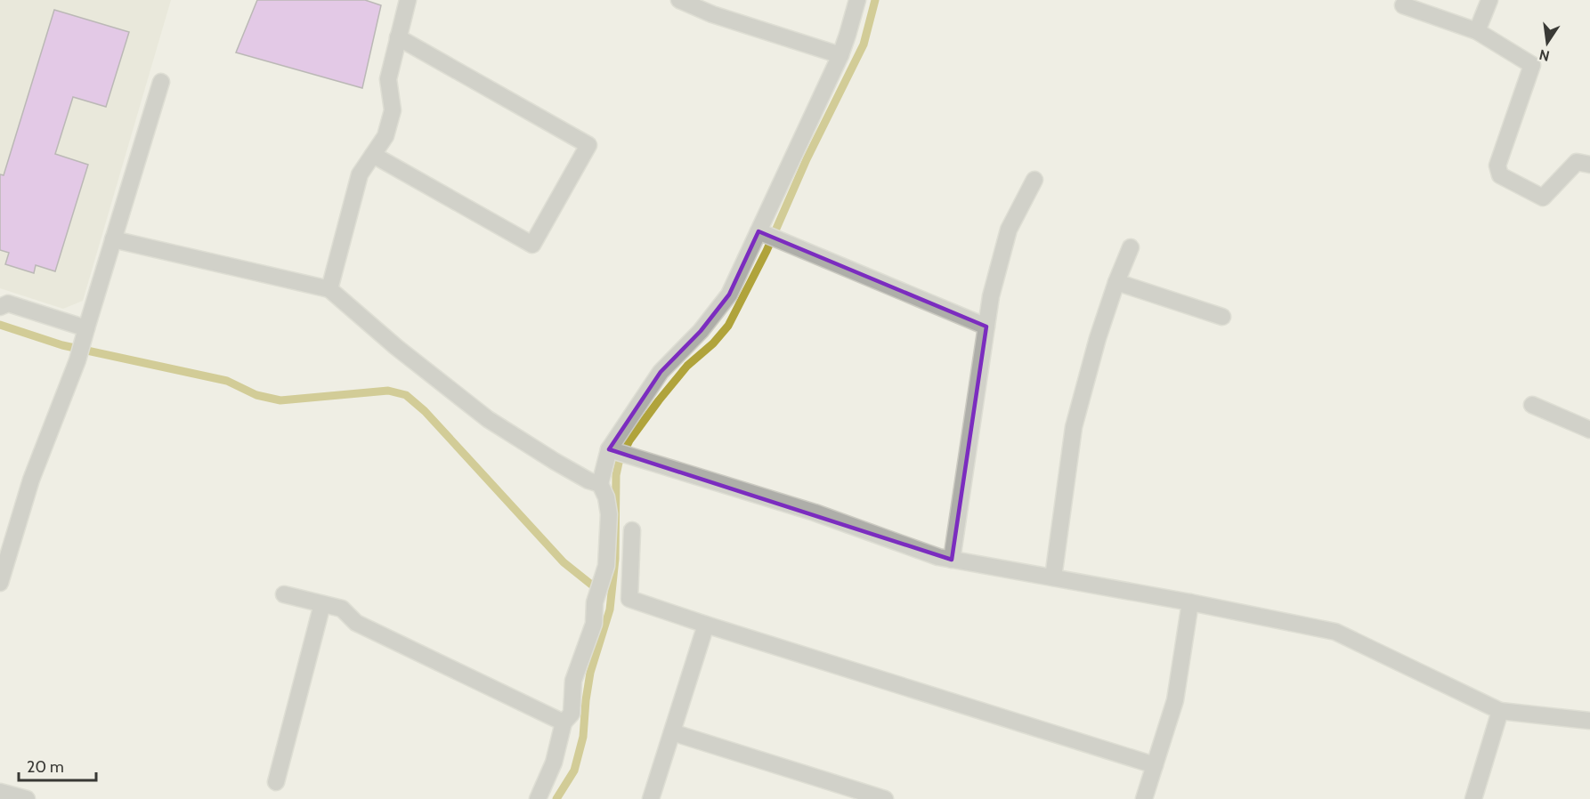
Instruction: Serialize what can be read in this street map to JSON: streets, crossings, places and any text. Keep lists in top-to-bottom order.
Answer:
{
  "scale_bar": "20 m",
  "north": "bottom"
}
